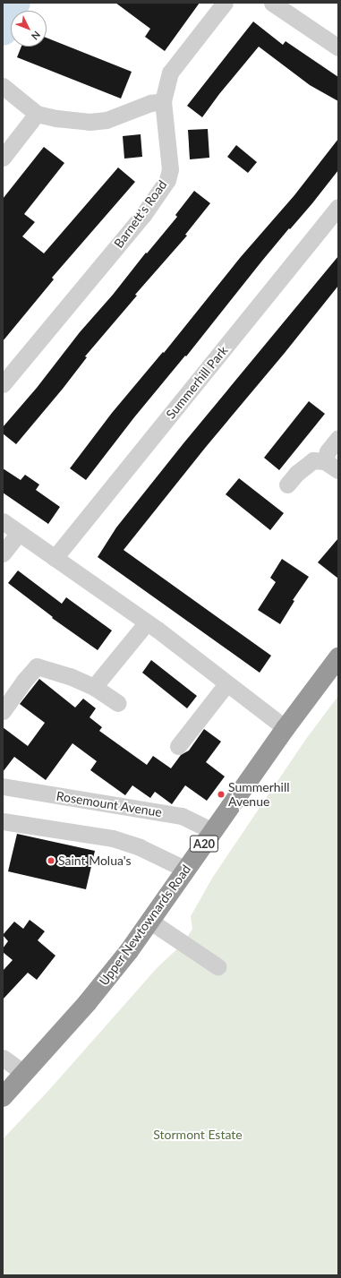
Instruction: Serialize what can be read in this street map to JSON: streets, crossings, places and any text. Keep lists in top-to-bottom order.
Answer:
{
  "streets": {
    "highway": ["A20", "Upper Newtownards Road"],
    "street": ["Barnett's Road", "Summerhill Park", "Rosemount Avenue"]
  },
  "crossings": [
    ["Rosemount Avenue", "Upper Newtownards Road"]
  ],
  "parks": ["Stormont Estate"],
  "places": ["Summerhill Avenue", "Saint Molua's"],
  "north": "bottom right"
}
